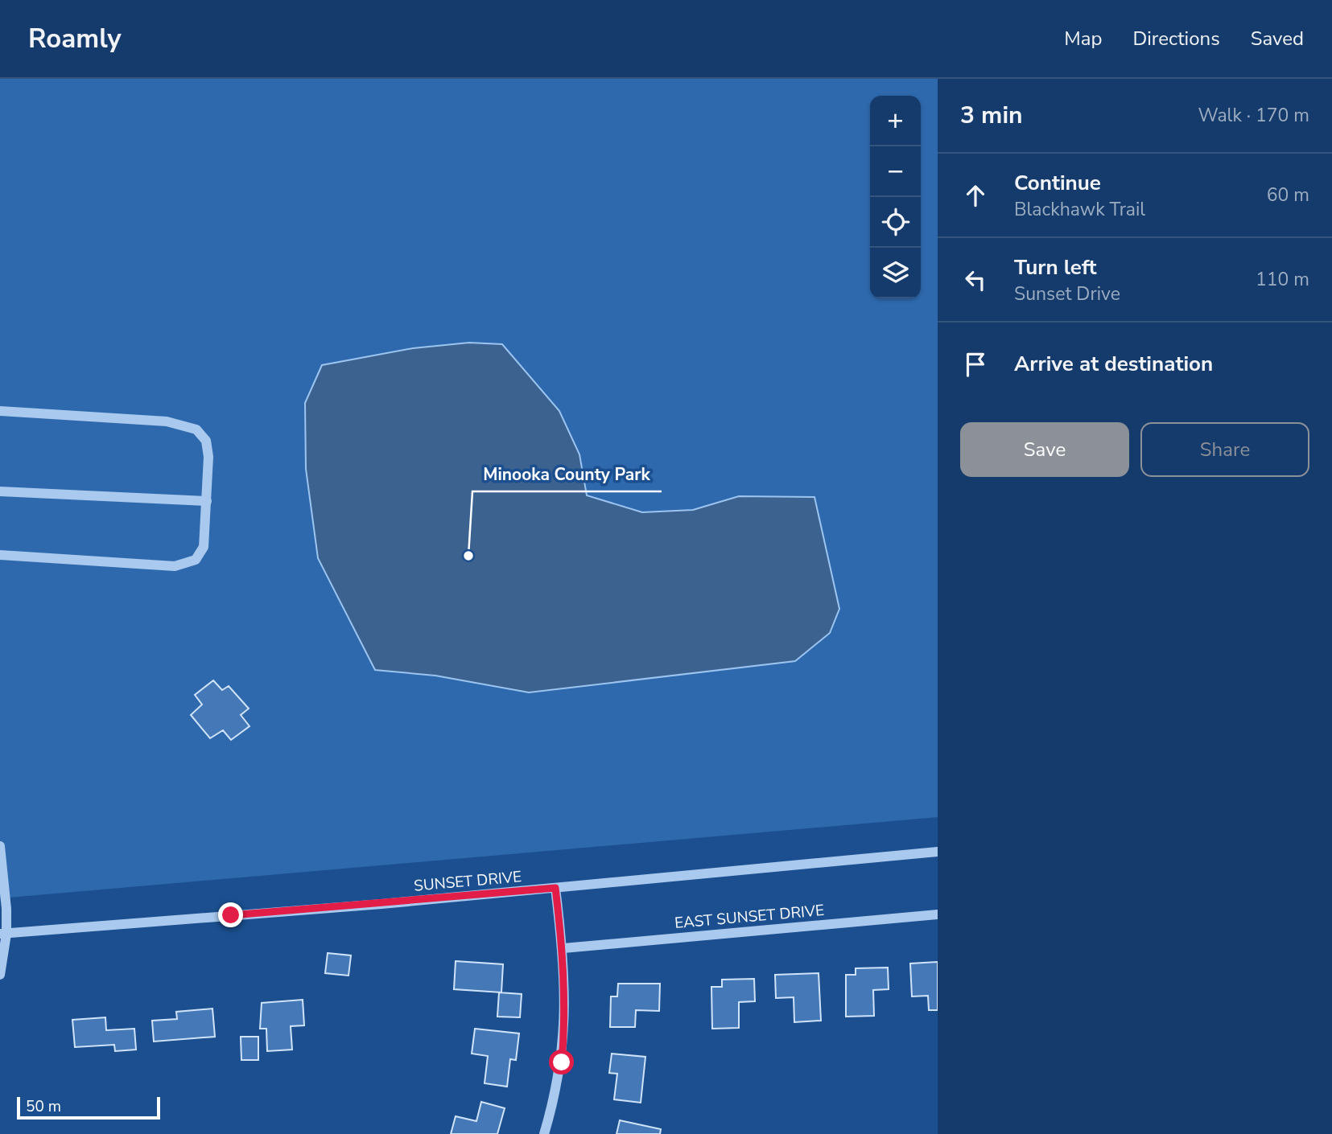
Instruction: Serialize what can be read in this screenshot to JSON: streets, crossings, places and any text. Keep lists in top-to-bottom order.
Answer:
{
  "streets": {
    "street": ["SUNSET DRIVE", "EAST SUNSET DRIVE"]
  },
  "places": ["Minooka County Park"],
  "scale_bar": "50 m",
  "page": {
    "header": "Roamly",
    "nav": ["Map", "Directions", "Saved"],
    "heading": ["3 min", "Walk · 170 m"],
    "map_buttons": ["+", "−"],
    "list": [
      ["Continue", "Blackhawk Trail", "60 m"],
      ["Turn left", "Sunset Drive", "110 m"],
      "Arrive at destination"
    ],
    "buttons": ["Save", "Share"],
    "scale": "50 m"
  }
}
